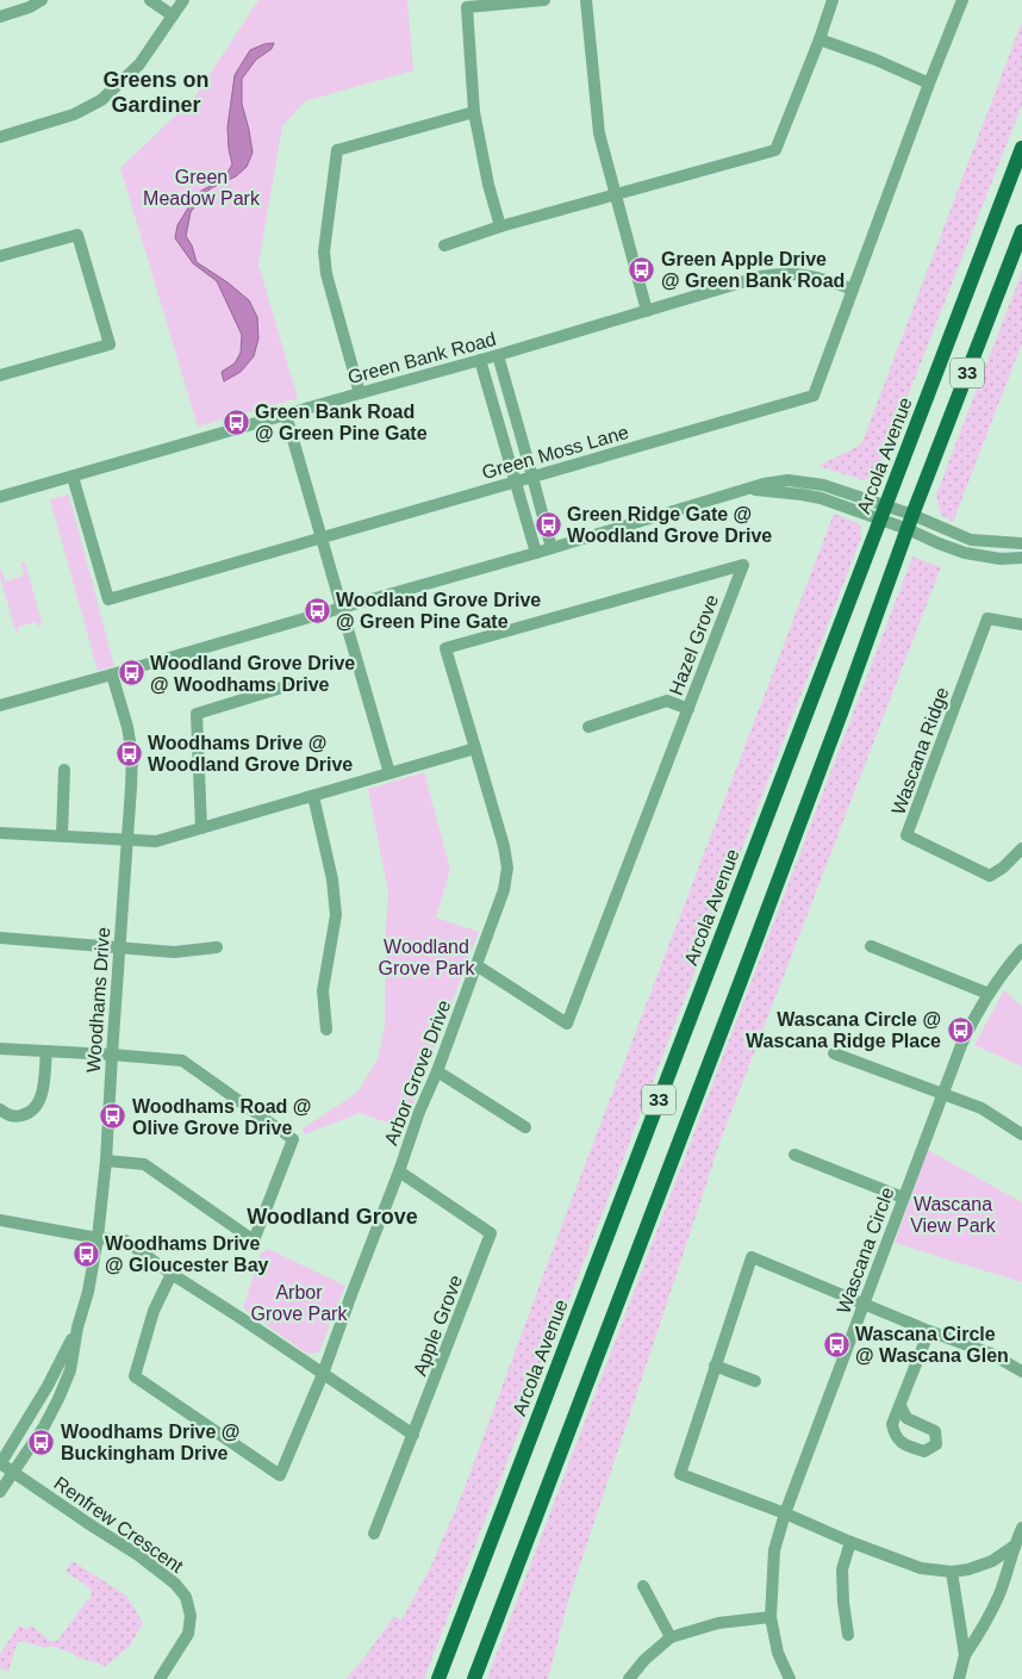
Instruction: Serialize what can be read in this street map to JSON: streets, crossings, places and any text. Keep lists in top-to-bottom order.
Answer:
{
  "streets": {
    "main road": ["33", "Arcola Avenue"],
    "street": [
      "Green Bank Road",
      "Green Moss Lane",
      "Hazel Grove",
      "Wascana Ridge",
      "Woodhams Drive",
      "Arbor Grove Drive",
      "Wascana Circle",
      "Apple Grove",
      "Renfrew Crescent"
    ]
  },
  "crossings": [
    ["Green Bank Road", "Green Moss Lane"],
    ["Hazel Grove", "Arbor Grove Drive"],
    ["Woodhams Drive", "Renfrew Crescent"],
    ["Arbor Grove Drive", "Apple Grove"]
  ],
  "districts": ["Greens on Gardiner", "Woodland Grove"],
  "parks": [
    "Green Meadow Park",
    "Woodland Grove Park",
    "Wascana View Park",
    "Arbor Grove Park"
  ],
  "places": {
    "bus stop": [
      "Green Apple Drive @ Green Bank Road",
      "Green Bank Road @ Green Pine Gate",
      "Green Ridge Gate @ Woodland Grove Drive",
      "Woodland Grove Drive @ Green Pine Gate",
      "Woodland Grove Drive @ Woodhams Drive",
      "Woodhams Drive @ Woodland Grove Drive",
      "Wascana Circle @ Wascana Ridge Place",
      "Woodhams Road @ Olive Grove Drive",
      "Woodhams Drive @ Gloucester Bay",
      "Wascana Circle @ Wascana Glen",
      "Woodhams Drive @ Buckingham Drive"
    ]
  }
}
